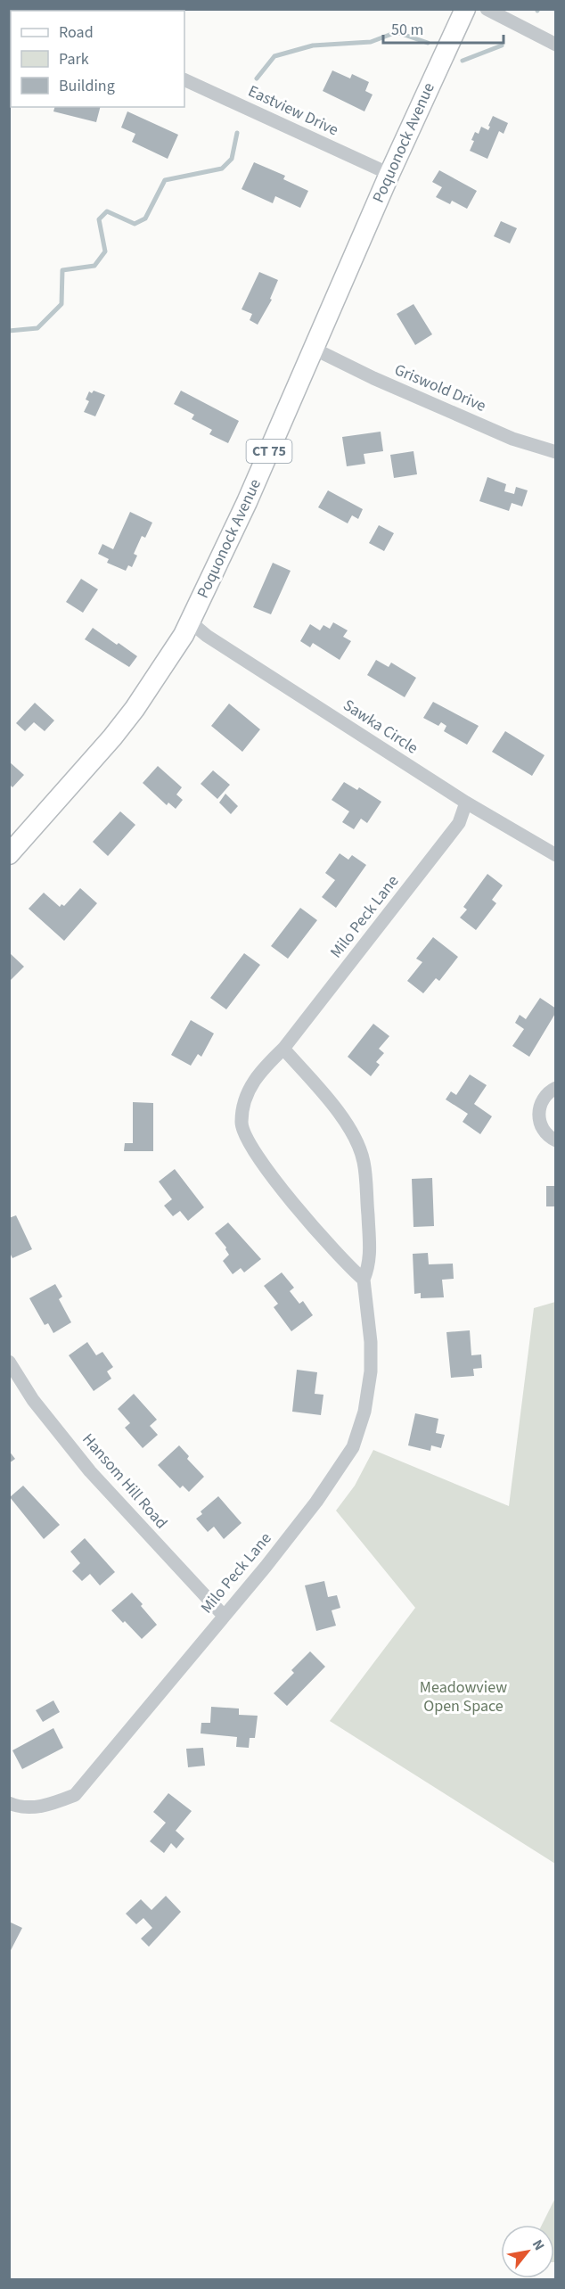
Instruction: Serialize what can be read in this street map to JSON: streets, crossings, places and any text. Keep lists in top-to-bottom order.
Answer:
{
  "streets": {
    "main road": ["Poquonock Avenue", "CT 75"],
    "street": [
      "Eastview Drive",
      "Griswold Drive",
      "Sawka Circle",
      "Milo Peck Lane",
      "Hansom Hill Road"
    ]
  },
  "crossings": [
    ["Eastview Drive", "Poquonock Avenue"],
    ["Poquonock Avenue", "Griswold Drive"],
    ["Poquonock Avenue", "Sawka Circle"],
    ["Sawka Circle", "Milo Peck Lane"],
    ["Milo Peck Lane", "Hansom Hill Road"]
  ],
  "parks": ["Meadowview Open Space"],
  "legend": ["Road", "Park", "Building"],
  "scale_bar": "50 m",
  "north": "top right"
}
